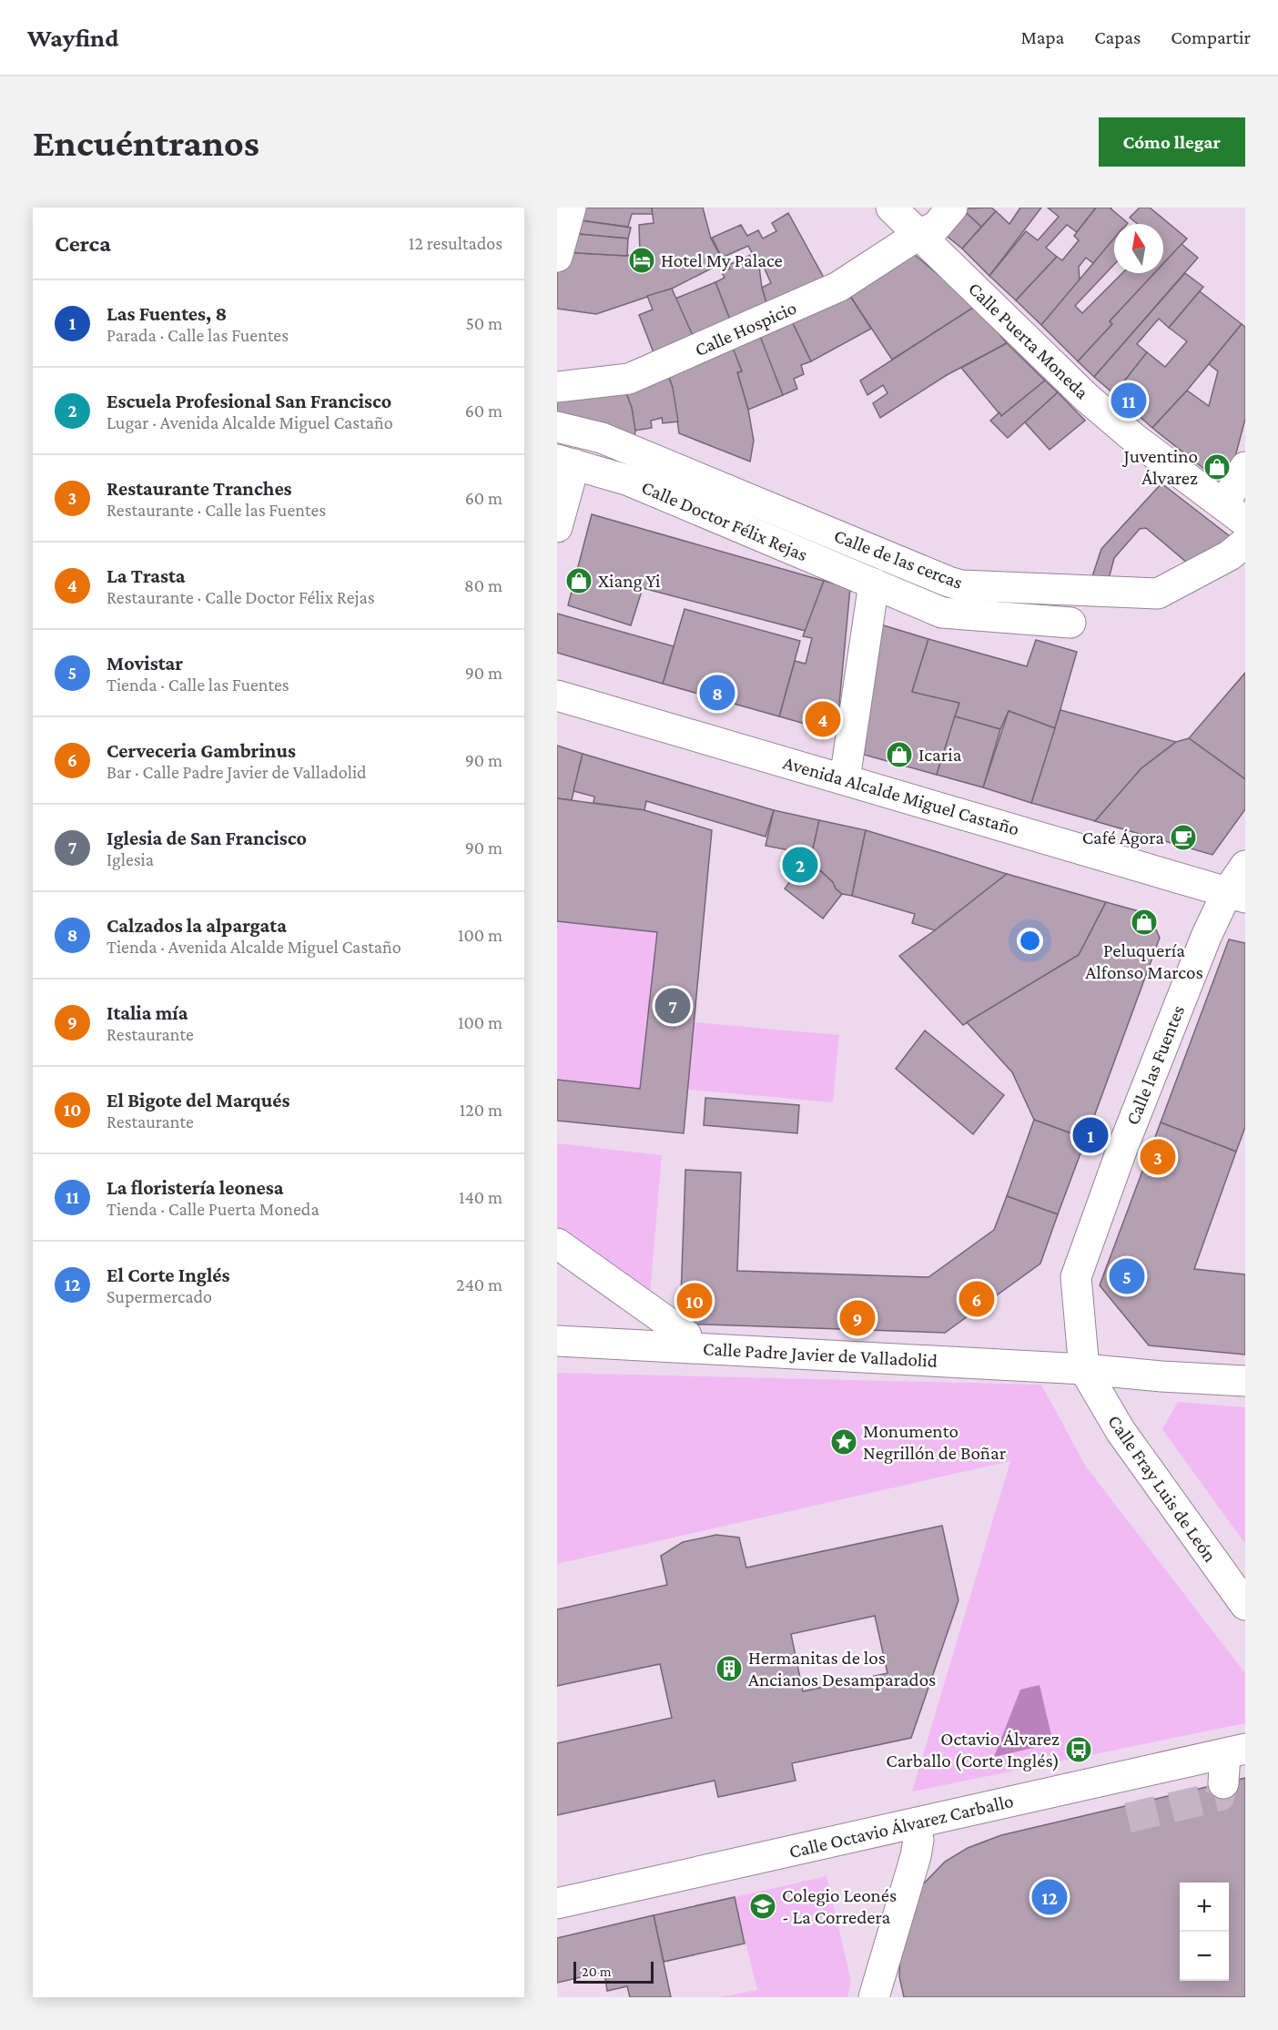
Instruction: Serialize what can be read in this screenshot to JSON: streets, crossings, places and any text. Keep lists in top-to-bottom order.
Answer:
{
  "streets": {
    "street": [
      "Calle Hospicio",
      "Calle Puerta Moneda",
      "Calle Doctor Félix Rejas",
      "Calle de las cercas",
      "Avenida Alcalde Miguel Castaño",
      "Calle las Fuentes",
      "Calle Padre Javier de Valladolid",
      "Calle Fray Luis de León",
      "Calle Octavio Álvarez Carballo"
    ]
  },
  "crossings": [
    ["Calle Hospicio", "Calle Puerta Moneda"],
    ["Avenida Alcalde Miguel Castaño", "Calle las Fuentes"],
    ["Calle las Fuentes", "Calle Padre Javier de Valladolid"],
    ["Calle las Fuentes", "Calle Fray Luis de León"],
    ["Calle Padre Javier de Valladolid", "Calle Fray Luis de León"]
  ],
  "places": {
    "hotel": ["Hotel My Palace"],
    "shop": [
      "Juventino Álvarez",
      "Xiang Yi",
      "Icaria",
      "Peluquería Alfonso Marcos"
    ],
    "cafe": ["Café Ágora"],
    "place": ["Monumento Negrillón de Boñar"],
    "building": ["Hermanitas de los Ancianos Desamparados"],
    "bus stop": ["Octavio Álvarez Carballo (Corte Inglés)"],
    "school or university": ["Colegio Leonés - La Corredera"]
  },
  "scale_bar": "20 m",
  "north": "top",
  "page": {
    "header": "Wayfind",
    "nav": ["Mapa", "Capas", "Compartir"],
    "buttons": "Cómo llegar",
    "title": "Encuéntranos",
    "heading": ["Cerca", "12 resultados"],
    "list": [
      {
        "mark": "1",
        "name": "Las Fuentes, 8",
        "note": "Parada · Calle las Fuentes",
        "value": "50 m"
      },
      {
        "mark": "2",
        "name": "Escuela Profesional San Francisco",
        "note": "Lugar · Avenida Alcalde Miguel Castaño",
        "value": "60 m"
      },
      {
        "mark": "3",
        "name": "Restaurante Tranches",
        "note": "Restaurante · Calle las Fuentes",
        "value": "60 m"
      },
      {
        "mark": "4",
        "name": "La Trasta",
        "note": "Restaurante · Calle Doctor Félix Rejas",
        "value": "80 m"
      },
      {
        "mark": "5",
        "name": "Movistar",
        "note": "Tienda · Calle las Fuentes",
        "value": "90 m"
      },
      {
        "mark": "6",
        "name": "Cerveceria Gambrinus",
        "note": "Bar · Calle Padre Javier de Valladolid",
        "value": "90 m"
      },
      {
        "mark": "7",
        "name": "Iglesia de San Francisco",
        "note": "Iglesia",
        "value": "90 m"
      },
      {
        "mark": "8",
        "name": "Calzados la alpargata",
        "note": "Tienda · Avenida Alcalde Miguel Castaño",
        "value": "100 m"
      },
      {
        "mark": "9",
        "name": "Italia mía",
        "note": "Restaurante",
        "value": "100 m"
      },
      {
        "mark": "10",
        "name": "El Bigote del Marqués",
        "note": "Restaurante",
        "value": "120 m"
      },
      {
        "mark": "11",
        "name": "La floristería leonesa",
        "note": "Tienda · Calle Puerta Moneda",
        "value": "140 m"
      },
      {
        "mark": "12",
        "name": "El Corte Inglés",
        "note": "Supermercado",
        "value": "240 m"
      }
    ],
    "pins": [
      "11",
      "8",
      "4",
      "2",
      "7",
      "1",
      "3",
      "5",
      "6",
      "10",
      "9",
      "12"
    ],
    "map_buttons": ["+", "−"],
    "scale": "20 m"
  }
}
